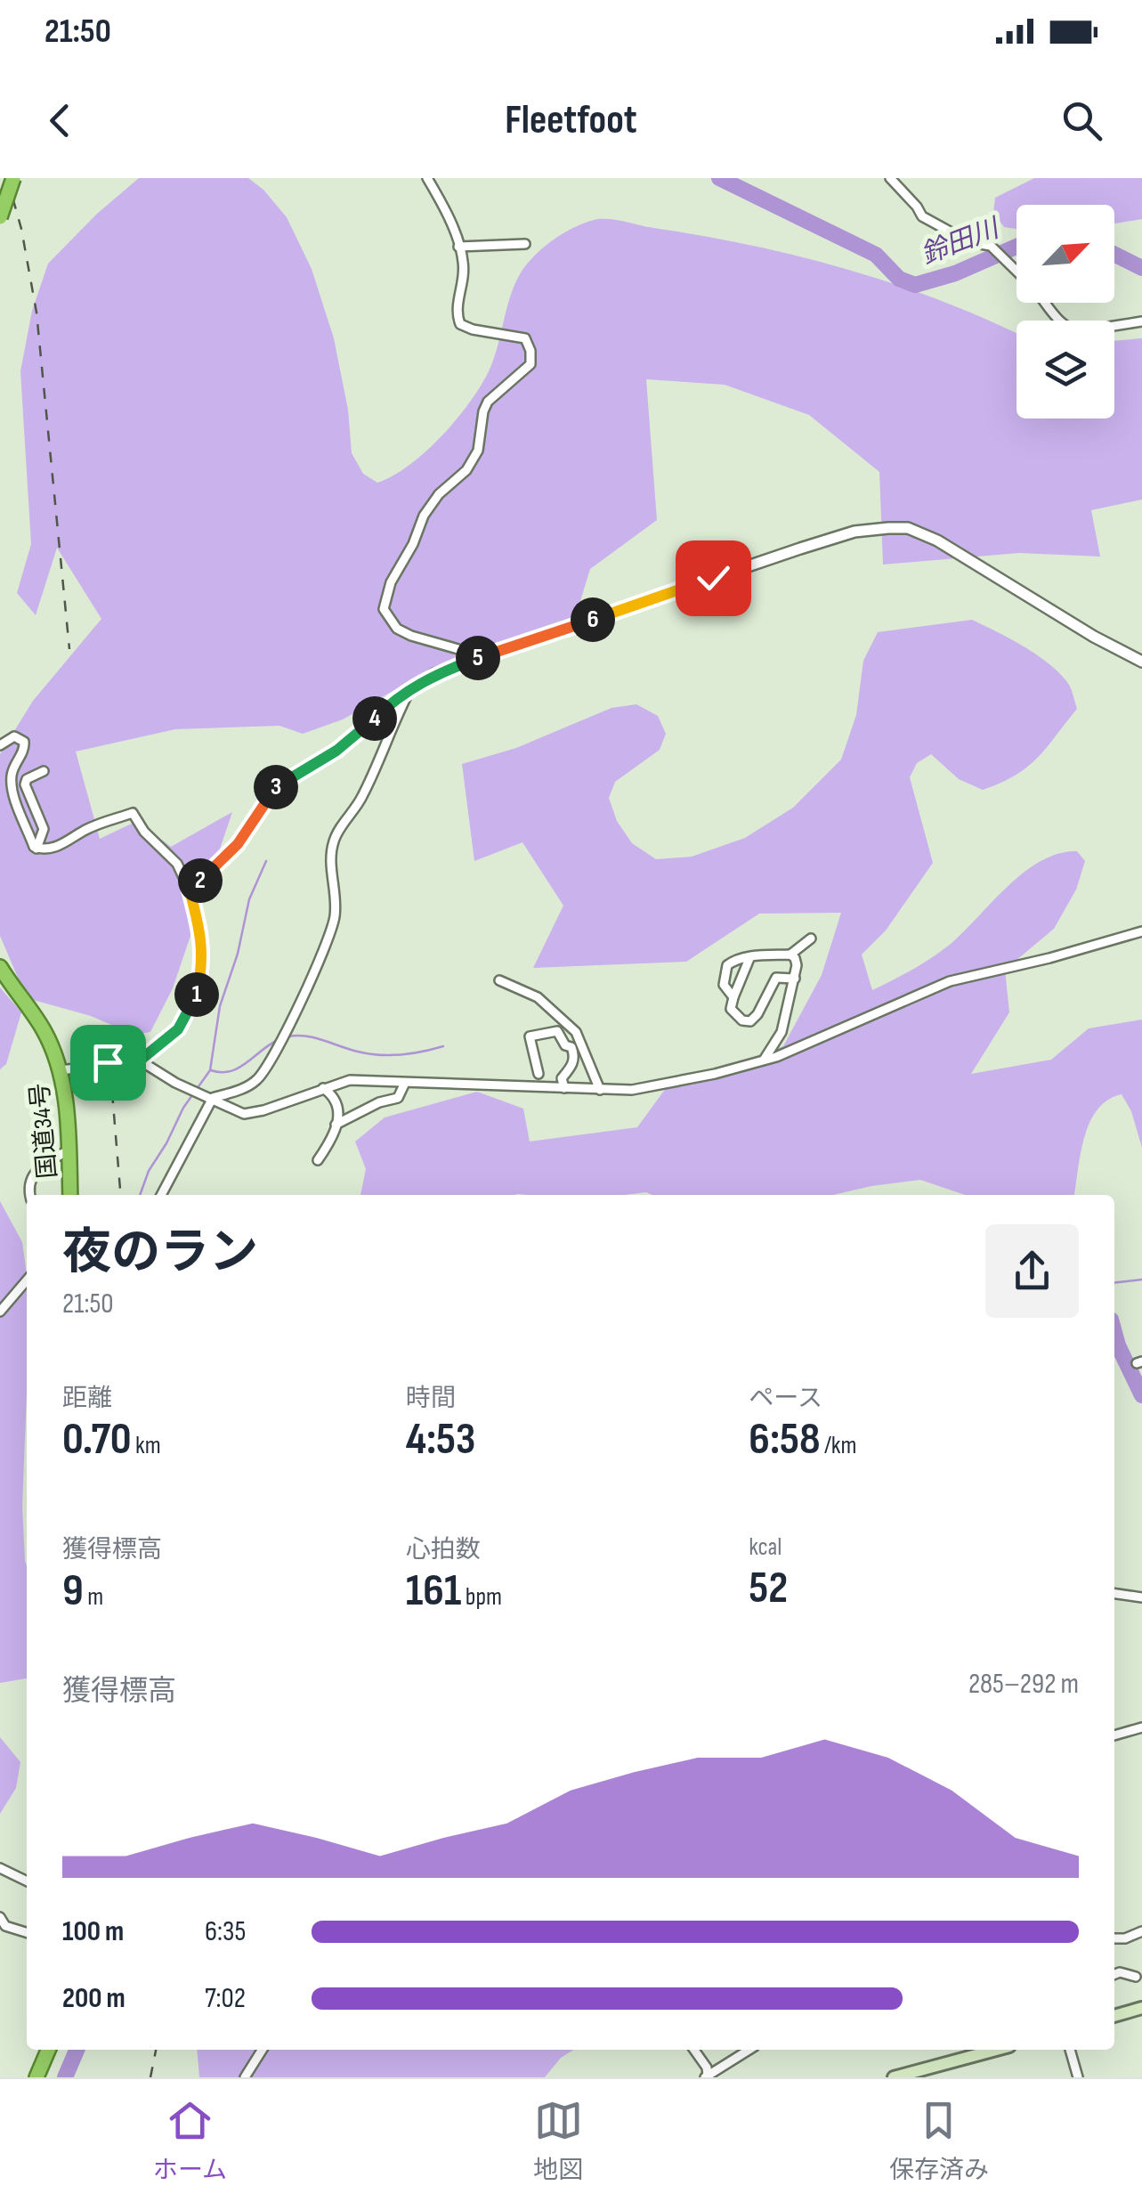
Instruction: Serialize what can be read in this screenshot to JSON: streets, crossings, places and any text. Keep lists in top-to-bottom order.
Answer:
{
  "streets": {
    "highway": ["国道34号"]
  },
  "water": ["鈴田川"],
  "north": "top right",
  "page": {
    "status": "21:50",
    "header": "Fleetfoot",
    "pins": [
      "6",
      "5",
      "4",
      "3",
      "2",
      "1"
    ],
    "heading": ["夜のラン", "21:50"],
    "stats": [
      ["距離", "0.70 km"],
      ["時間", "4:53"],
      ["ペース", "6:58 /km"],
      ["獲得標高", "9 m"],
      ["心拍数", "161 bpm"],
      ["kcal", "52"]
    ],
    "chart": ["獲得標高", "285–292 m"],
    "list": [
      {
        "name": "100 m",
        "note": "6:35"
      },
      {
        "name": "200 m",
        "note": "7:02"
      }
    ],
    "tabs": ["ホーム", "地図", "保存済み"]
  }
}
